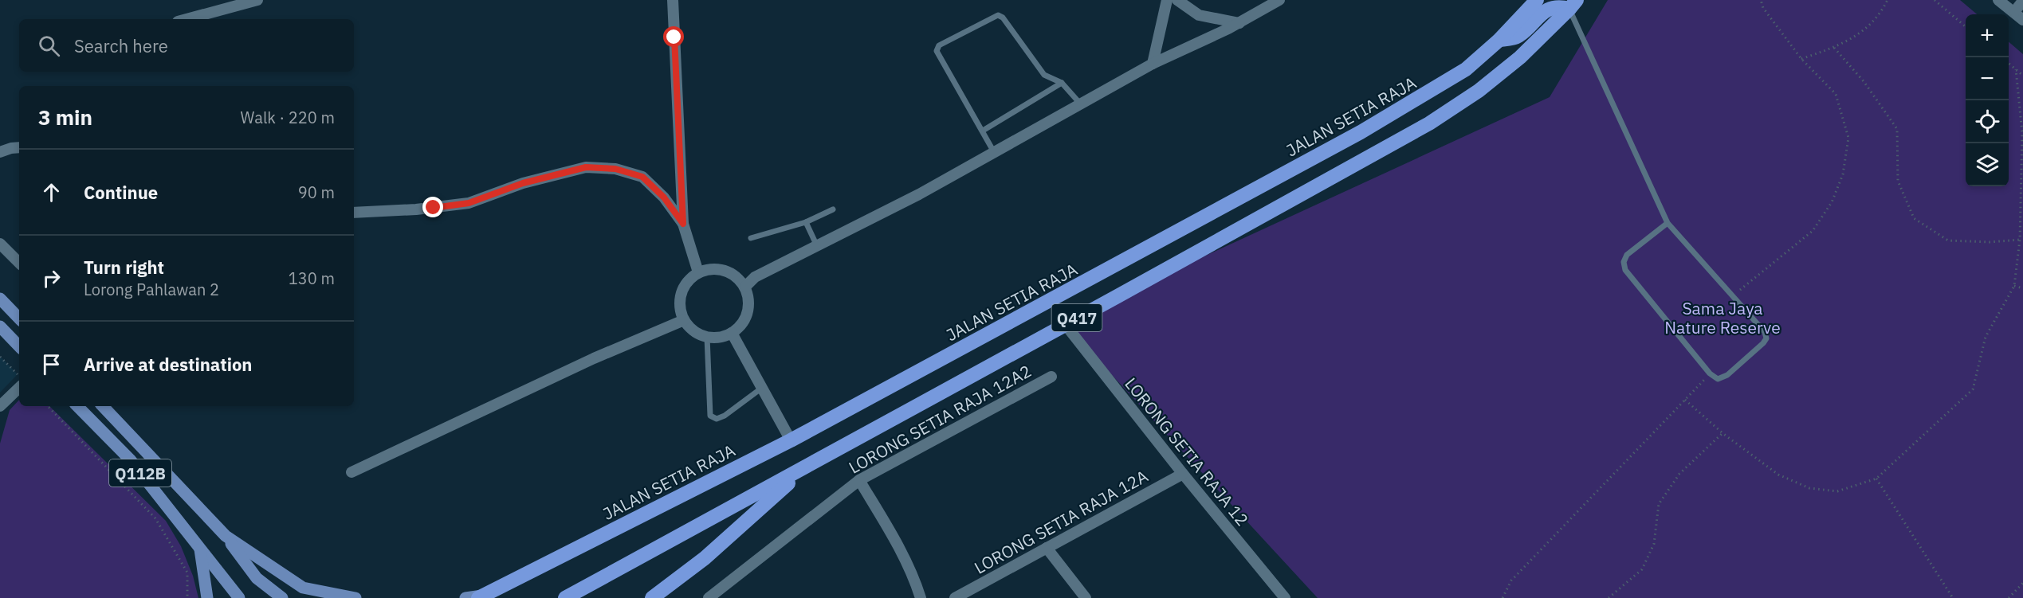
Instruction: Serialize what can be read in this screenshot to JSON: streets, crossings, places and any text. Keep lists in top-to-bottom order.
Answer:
{
  "streets": {
    "highway": ["JALAN SETIA RAJA", "Q417"],
    "main road": ["Q112B"],
    "street": ["LORONG SETIA RAJA 12A2", "LORONG SETIA RAJA 12", "LORONG SETIA RAJA 12A"]
  },
  "crossings": [
    ["Q417", "LORONG SETIA RAJA 12"],
    ["LORONG SETIA RAJA 12", "LORONG SETIA RAJA 12A"]
  ],
  "parks": ["Sama Jaya Nature Reserve"],
  "page": {
    "map_buttons": ["+", "−"],
    "search": "Search here",
    "heading": ["3 min", "Walk · 220 m"],
    "list": [
      ["Continue", "90 m"],
      ["Turn right", "Lorong Pahlawan 2", "130 m"],
      "Arrive at destination"
    ]
  }
}
